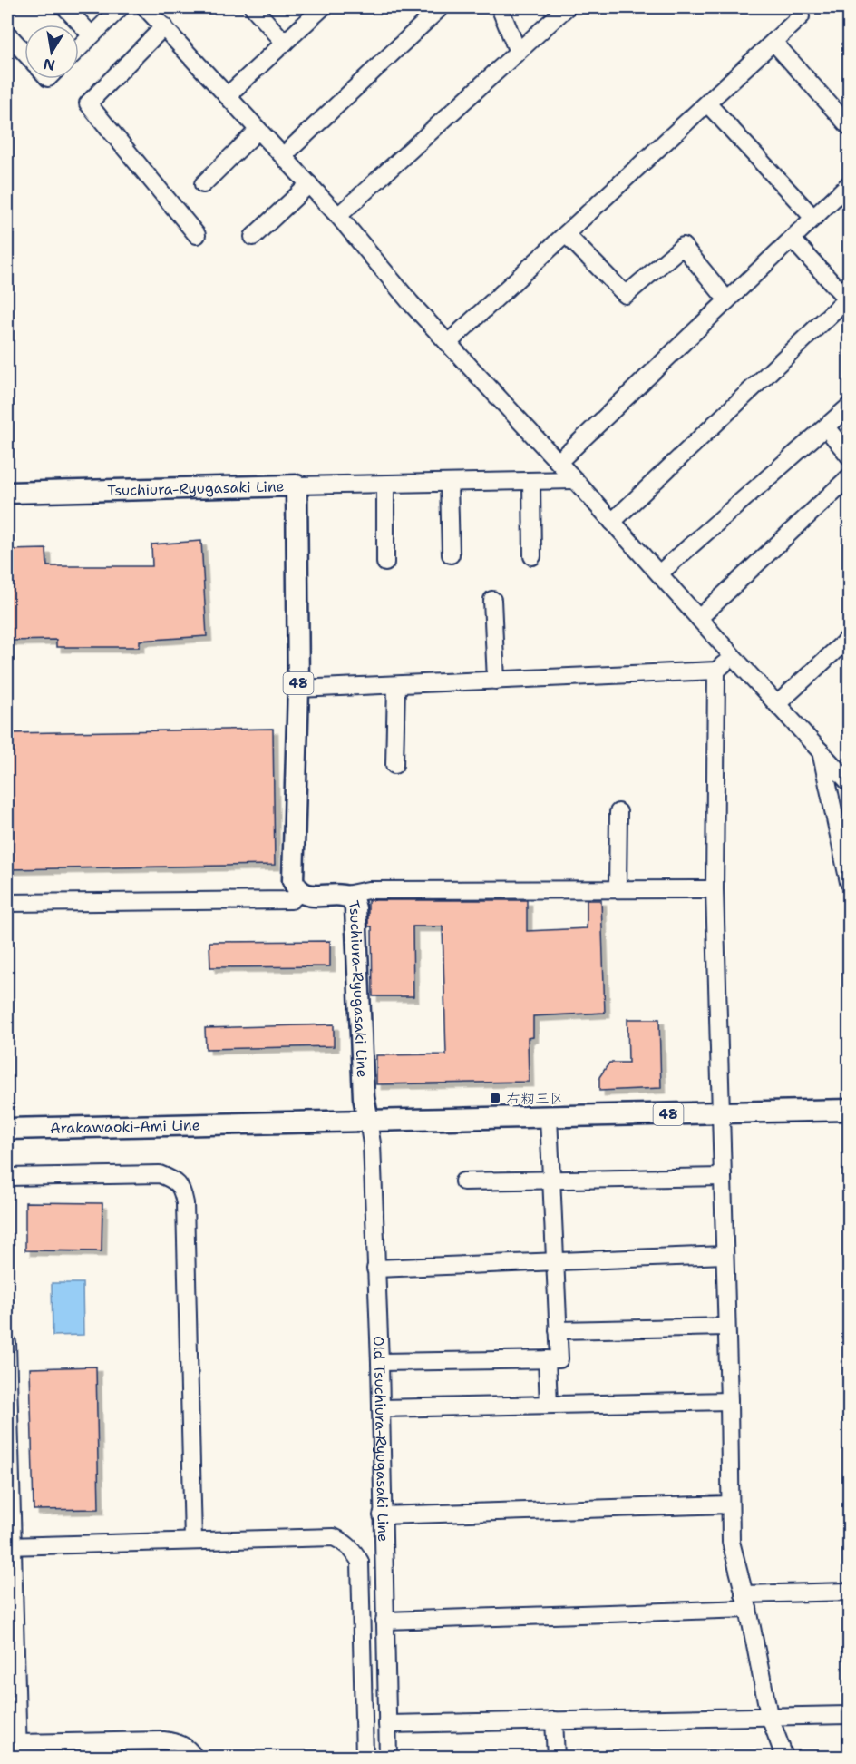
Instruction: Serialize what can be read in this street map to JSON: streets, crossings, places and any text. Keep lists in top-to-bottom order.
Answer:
{
  "streets": {
    "main road": ["Tsuchiura-Ryugasaki Line", "48", "Arakawaoki-Ami Line"],
    "street": ["Old Tsuchiura-Ryugasaki Line"]
  },
  "crossings": [
    ["Tsuchiura-Ryugasaki Line", "48"],
    ["Tsuchiura-Ryugasaki Line", "Arakawaoki-Ami Line"],
    ["Tsuchiura-Ryugasaki Line", "Old Tsuchiura-Ryugasaki Line"],
    ["48", "Arakawaoki-Ami Line"],
    ["48", "Old Tsuchiura-Ryugasaki Line"],
    ["Arakawaoki-Ami Line", "Old Tsuchiura-Ryugasaki Line"]
  ],
  "places": {
    "transit": ["右籾三区"]
  },
  "north": "bottom"
}
